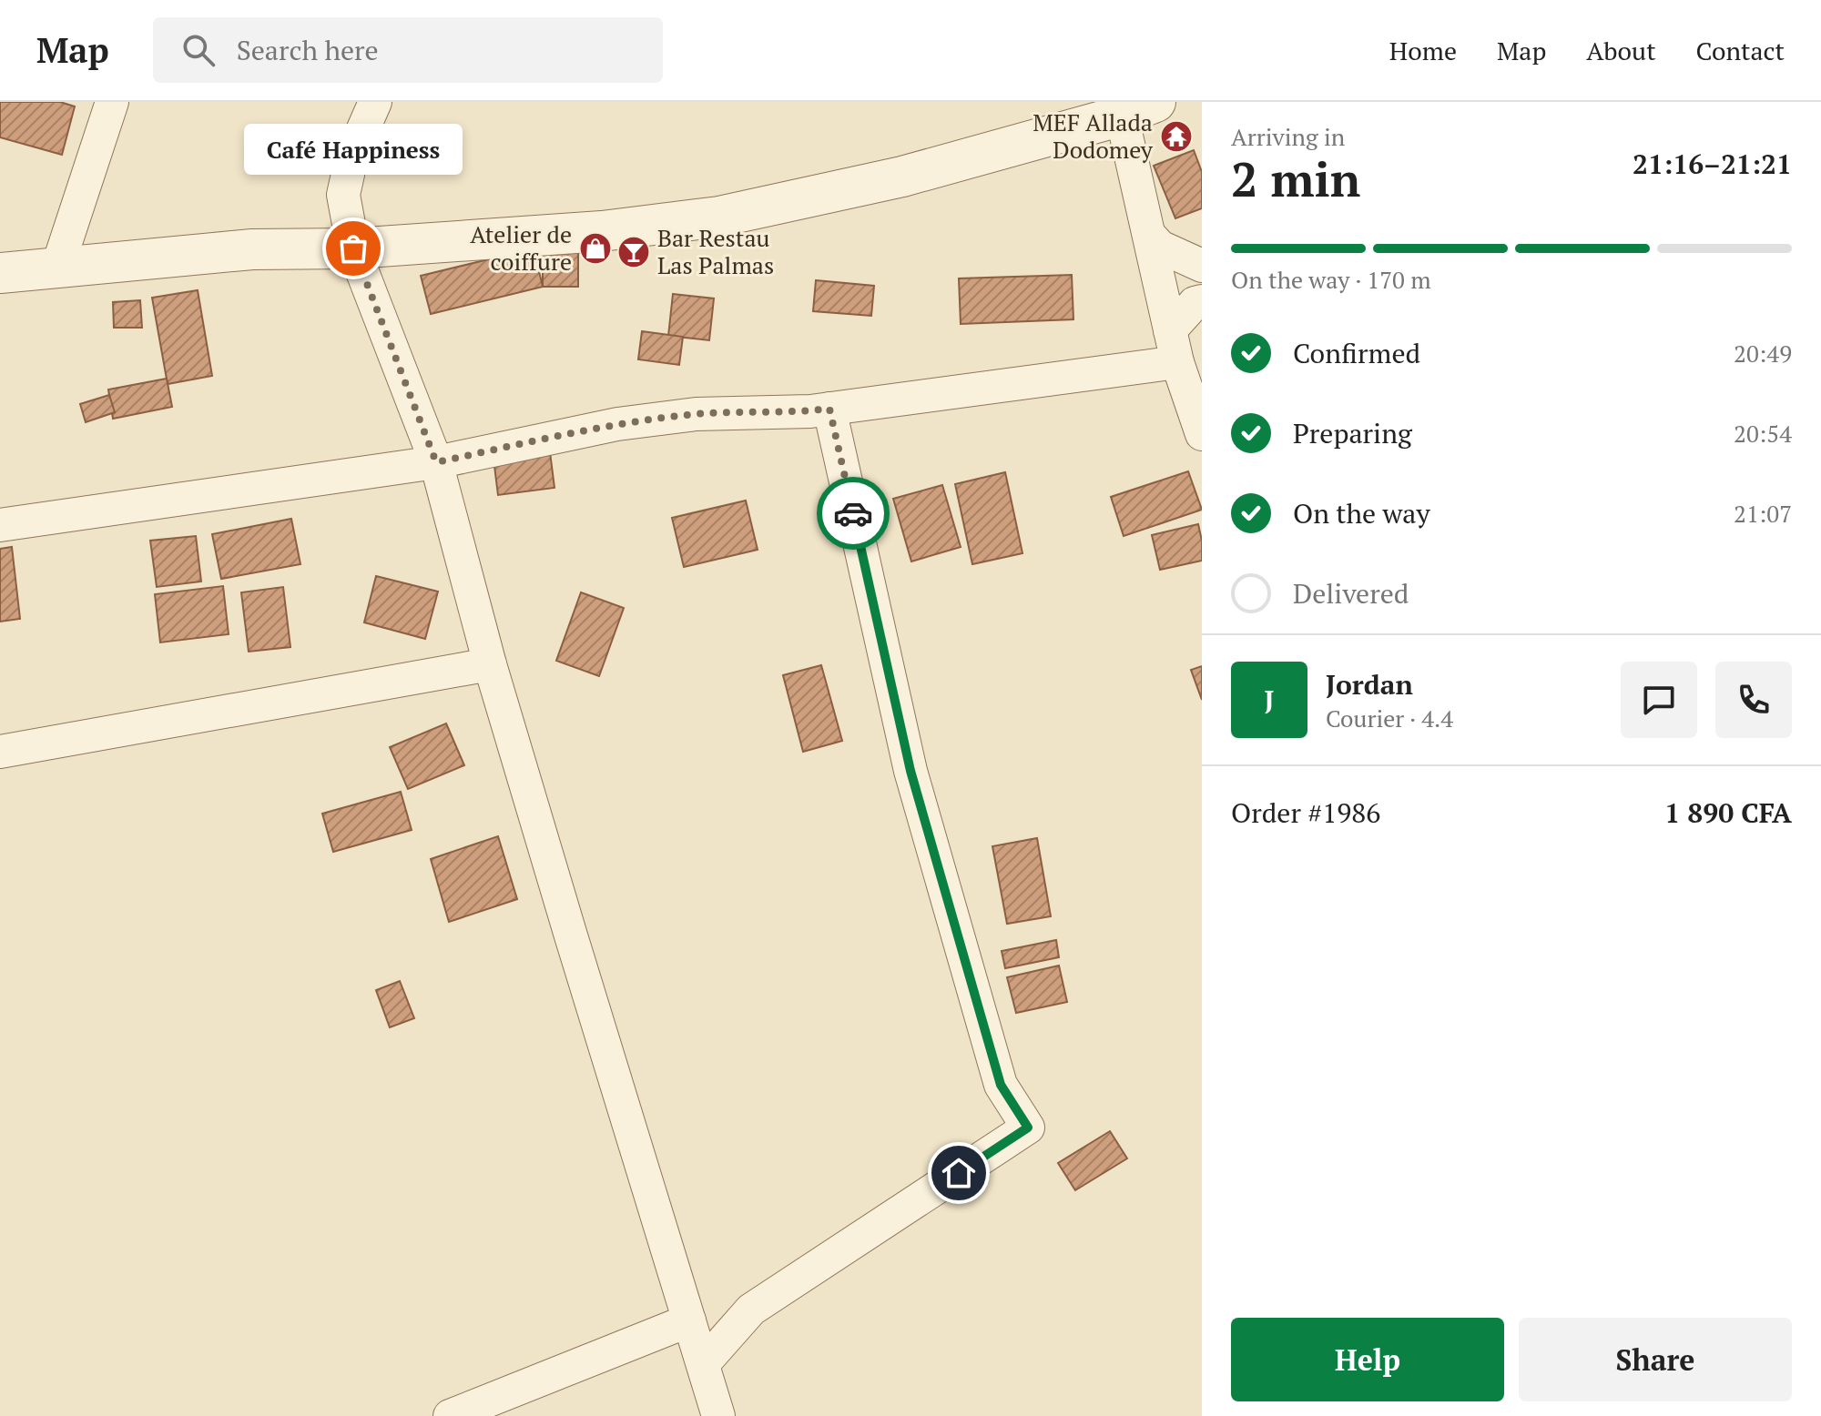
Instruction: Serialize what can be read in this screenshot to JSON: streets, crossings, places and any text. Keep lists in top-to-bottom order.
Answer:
{
  "places": {
    "temple": ["MEF Allada Dodomey"],
    "other": ["Café Happiness"],
    "shop": ["Atelier de coiffure"],
    "bar": ["Bar Restau Las Palmas"]
  },
  "page": {
    "header": "Map",
    "search": "Search here",
    "nav": [
      "Home",
      "Map",
      "About",
      "Contact"
    ],
    "heading": ["2 min", "Arriving in", "21:16–21:21"],
    "panel": [
      "Jordan",
      "Courier · 4.4",
      "Order #1986",
      "1 890 CFA"
    ],
    "bubble": "Café Happiness",
    "bar": "On the way · 170 m",
    "list": [
      ["Confirmed", "20:49"],
      ["Preparing", "20:54"],
      ["On the way", "21:07"],
      "Delivered"
    ],
    "round": "J",
    "buttons": ["Help", "Share"]
  }
}
